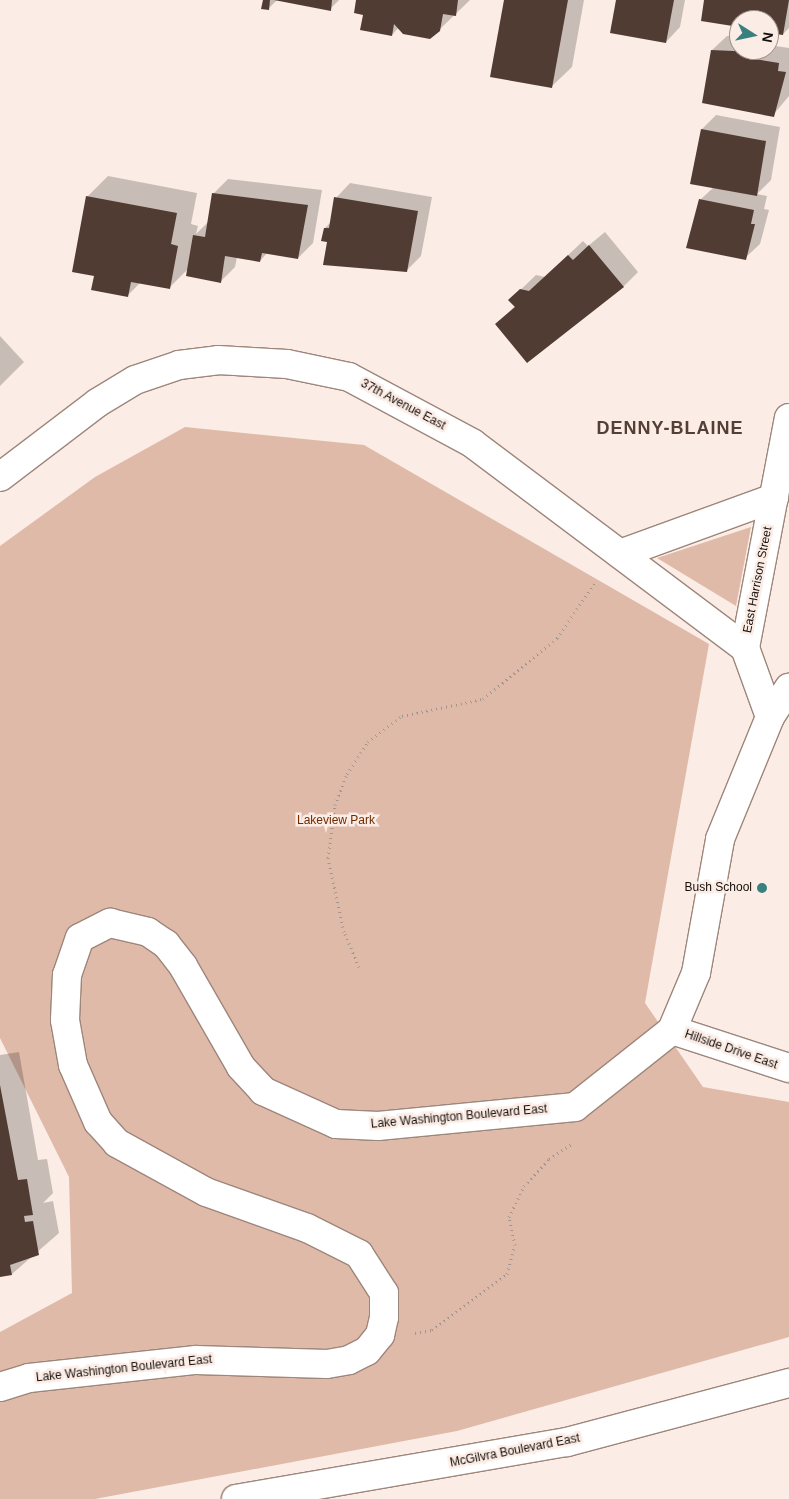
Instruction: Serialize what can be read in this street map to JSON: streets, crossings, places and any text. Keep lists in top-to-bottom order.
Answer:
{
  "streets": {
    "main road": [
      "37th Avenue East",
      "East Harrison Street",
      "Hillside Drive East",
      "Lake Washington Boulevard East",
      "McGilvra Boulevard East"
    ]
  },
  "crossings": [
    ["37th Avenue East", "East Harrison Street"],
    ["East Harrison Street", "Lake Washington Boulevard East"],
    ["Hillside Drive East", "Lake Washington Boulevard East"]
  ],
  "districts": ["DENNY-BLAINE"],
  "parks": ["Lakeview Park"],
  "places": ["Bush School"],
  "north": "right"
}
